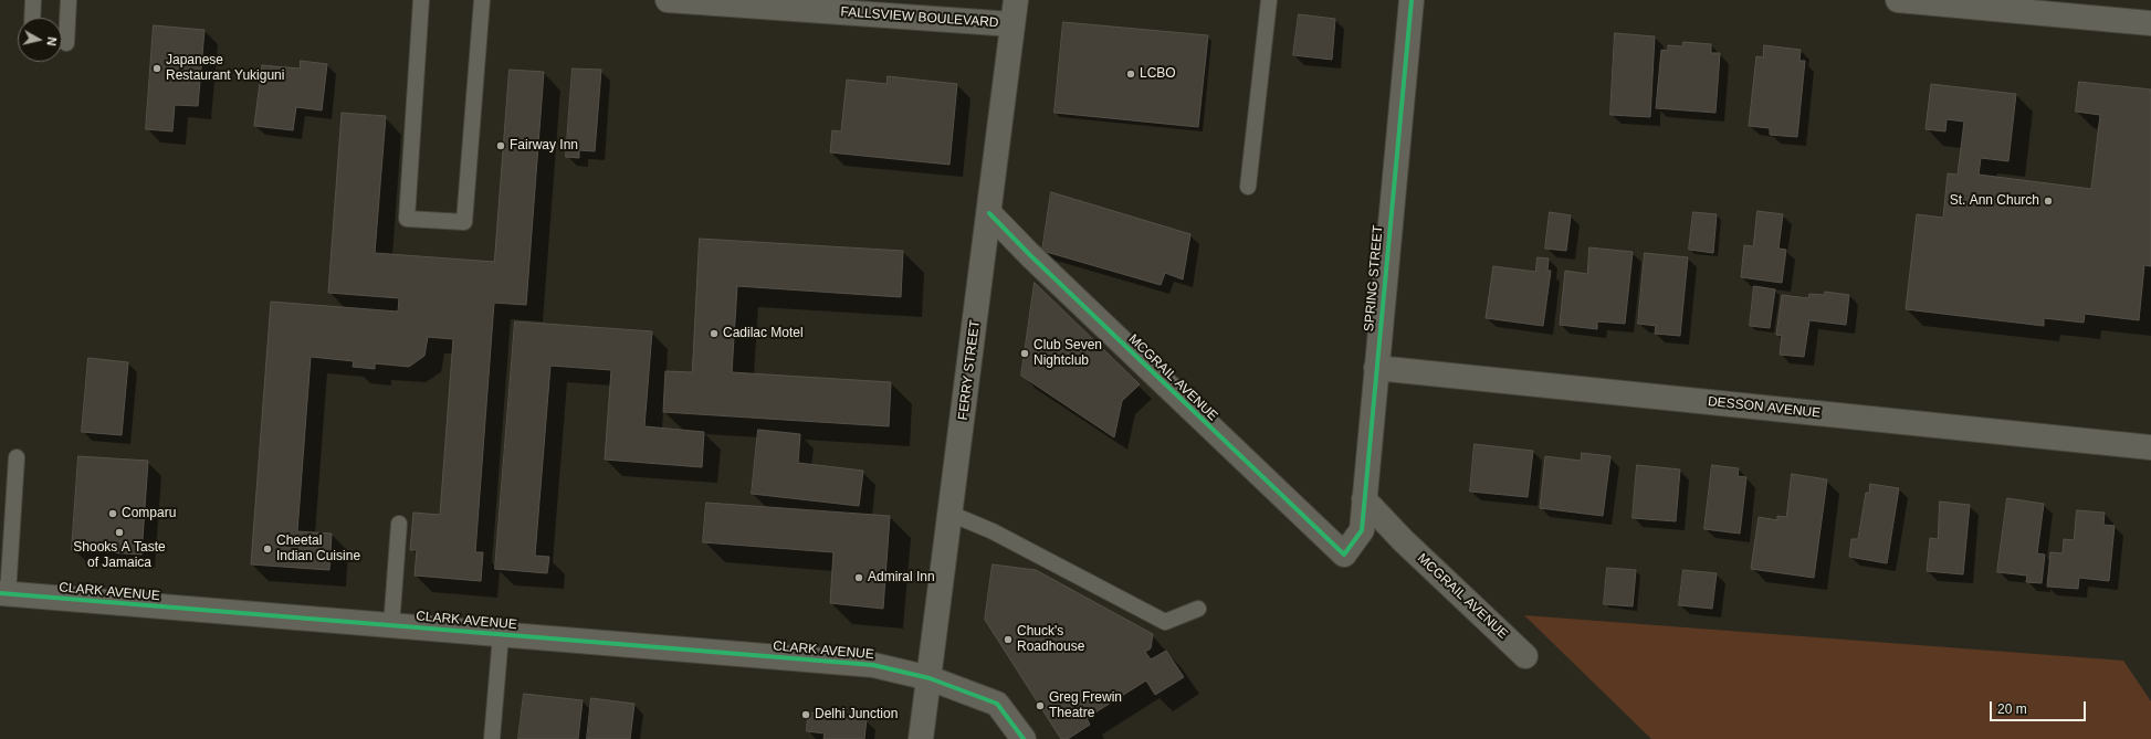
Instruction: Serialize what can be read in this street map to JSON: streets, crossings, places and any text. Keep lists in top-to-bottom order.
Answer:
{
  "streets": {
    "main road": ["FERRY STREET"],
    "street": [
      "FALLSVIEW BOULEVARD",
      "SPRING STREET",
      "MCGRAIL AVENUE",
      "DESSON AVENUE",
      "CLARK AVENUE"
    ]
  },
  "crossings": [
    ["FALLSVIEW BOULEVARD", "FERRY STREET"],
    ["SPRING STREET", "MCGRAIL AVENUE"],
    ["SPRING STREET", "DESSON AVENUE"],
    ["FERRY STREET", "MCGRAIL AVENUE"],
    ["FERRY STREET", "CLARK AVENUE"]
  ],
  "places": [
    "Japanese Restaurant Yukiguni",
    "LCBO",
    "Fairway Inn",
    "St. Ann Church",
    "Cadilac Motel",
    "Club Seven Nightclub",
    "Comparu",
    "Shooks A Taste of Jamaica",
    "Cheetal Indian Cuisine",
    "Admiral Inn",
    "Chuck's Roadhouse",
    "Greg Frewin Theatre",
    "Delhi Junction"
  ],
  "scale_bar": "20 m",
  "north": "right"
}
